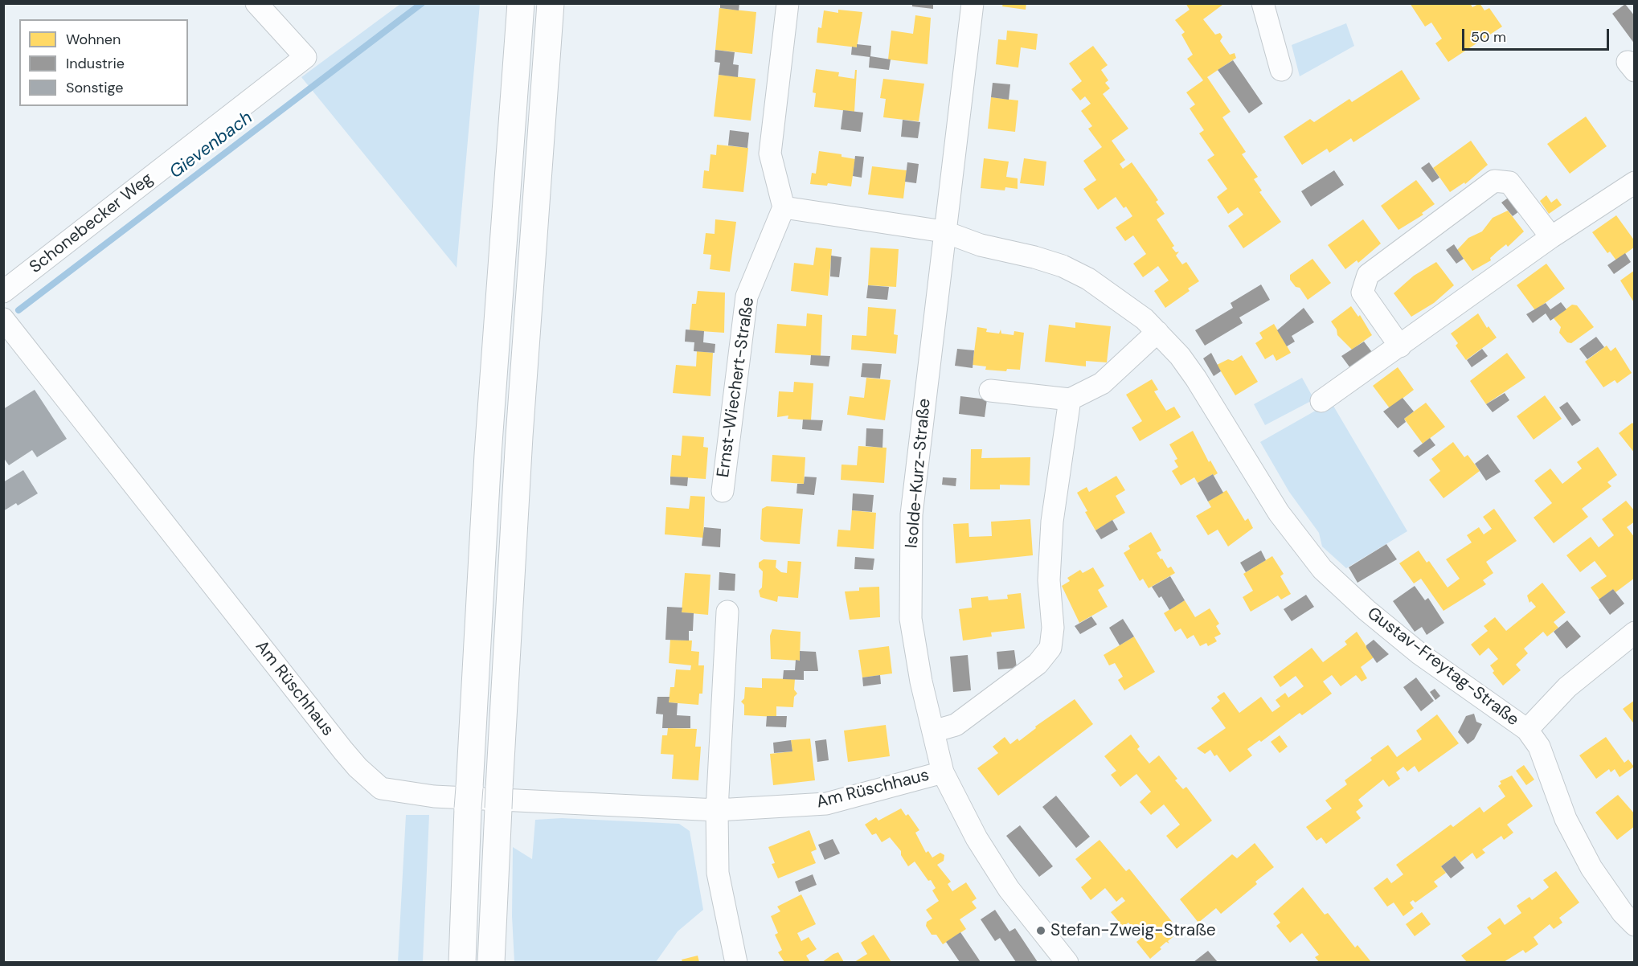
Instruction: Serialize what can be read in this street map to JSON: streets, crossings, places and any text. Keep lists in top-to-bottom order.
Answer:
{
  "streets": {
    "street": [
      "Schonebecker Weg",
      "Ernst-Wiechert-Straße",
      "Isolde-Kurz-Straße",
      "Gustav-Freytag-Straße",
      "Am Rüschhaus"
    ]
  },
  "crossings": [
    ["Ernst-Wiechert-Straße", "Gustav-Freytag-Straße"],
    ["Isolde-Kurz-Straße", "Gustav-Freytag-Straße"],
    ["Isolde-Kurz-Straße", "Am Rüschhaus"]
  ],
  "water": ["Gievenbach"],
  "places": ["Stefan-Zweig-Straße"],
  "legend": ["Wohnen", "Industrie", "Sonstige"],
  "scale_bar": "50 m"
}
